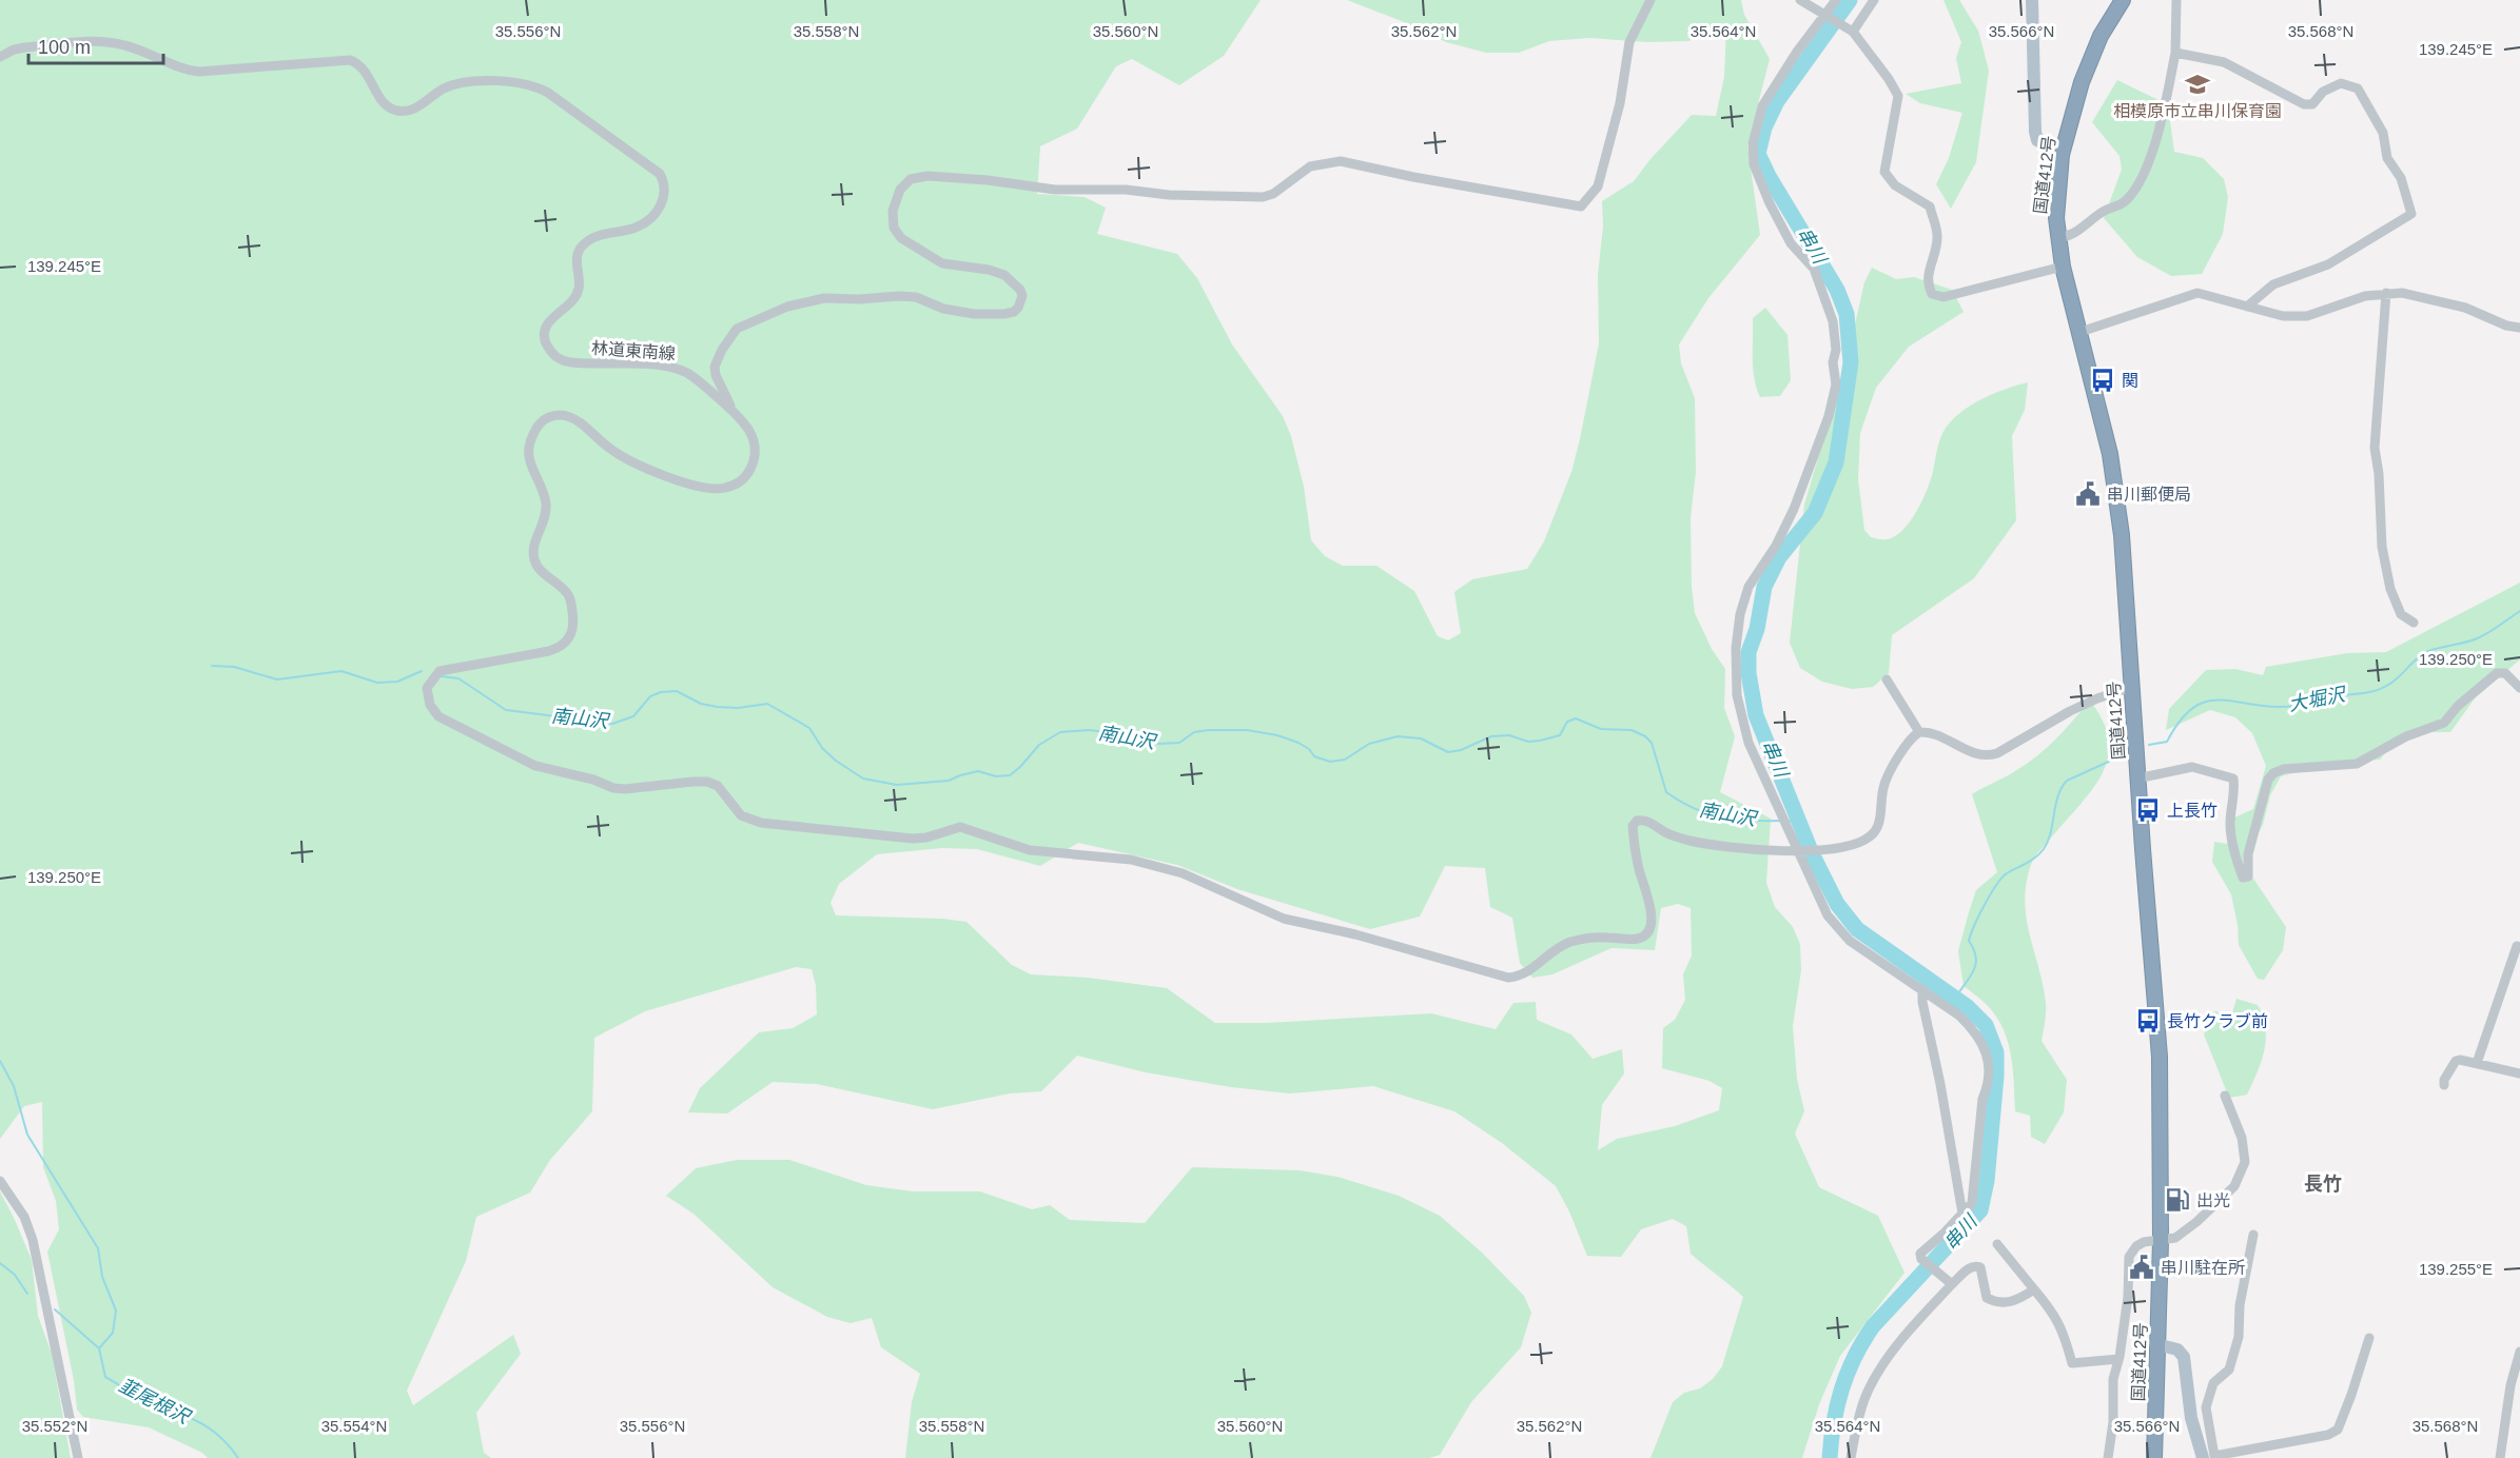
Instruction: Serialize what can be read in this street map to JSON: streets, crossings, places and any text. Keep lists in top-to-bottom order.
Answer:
{
  "streets": {
    "highway": ["国道412号"],
    "street": ["林道東南線"]
  },
  "districts": ["長竹"],
  "water": [
    "串川",
    "大堀沢",
    "南山沢",
    "韮尾根沢"
  ],
  "places": {
    "school or university": ["相模原市立串川保育園"],
    "bus stop": ["関", "上長竹", "長竹クラブ前"],
    "public building": ["串川郵便局", "串川駐在所"],
    "fuel station": ["出光"]
  },
  "scale_bar": "100 m",
  "coordinates": [
    "35.556°N",
    "35.558°N",
    "35.560°N",
    "35.562°N",
    "35.564°N",
    "35.566°N",
    "35.568°N",
    "139.245°E",
    "139.250°E",
    "139.255°E",
    "35.552°N",
    "35.554°N"
  ]
}
